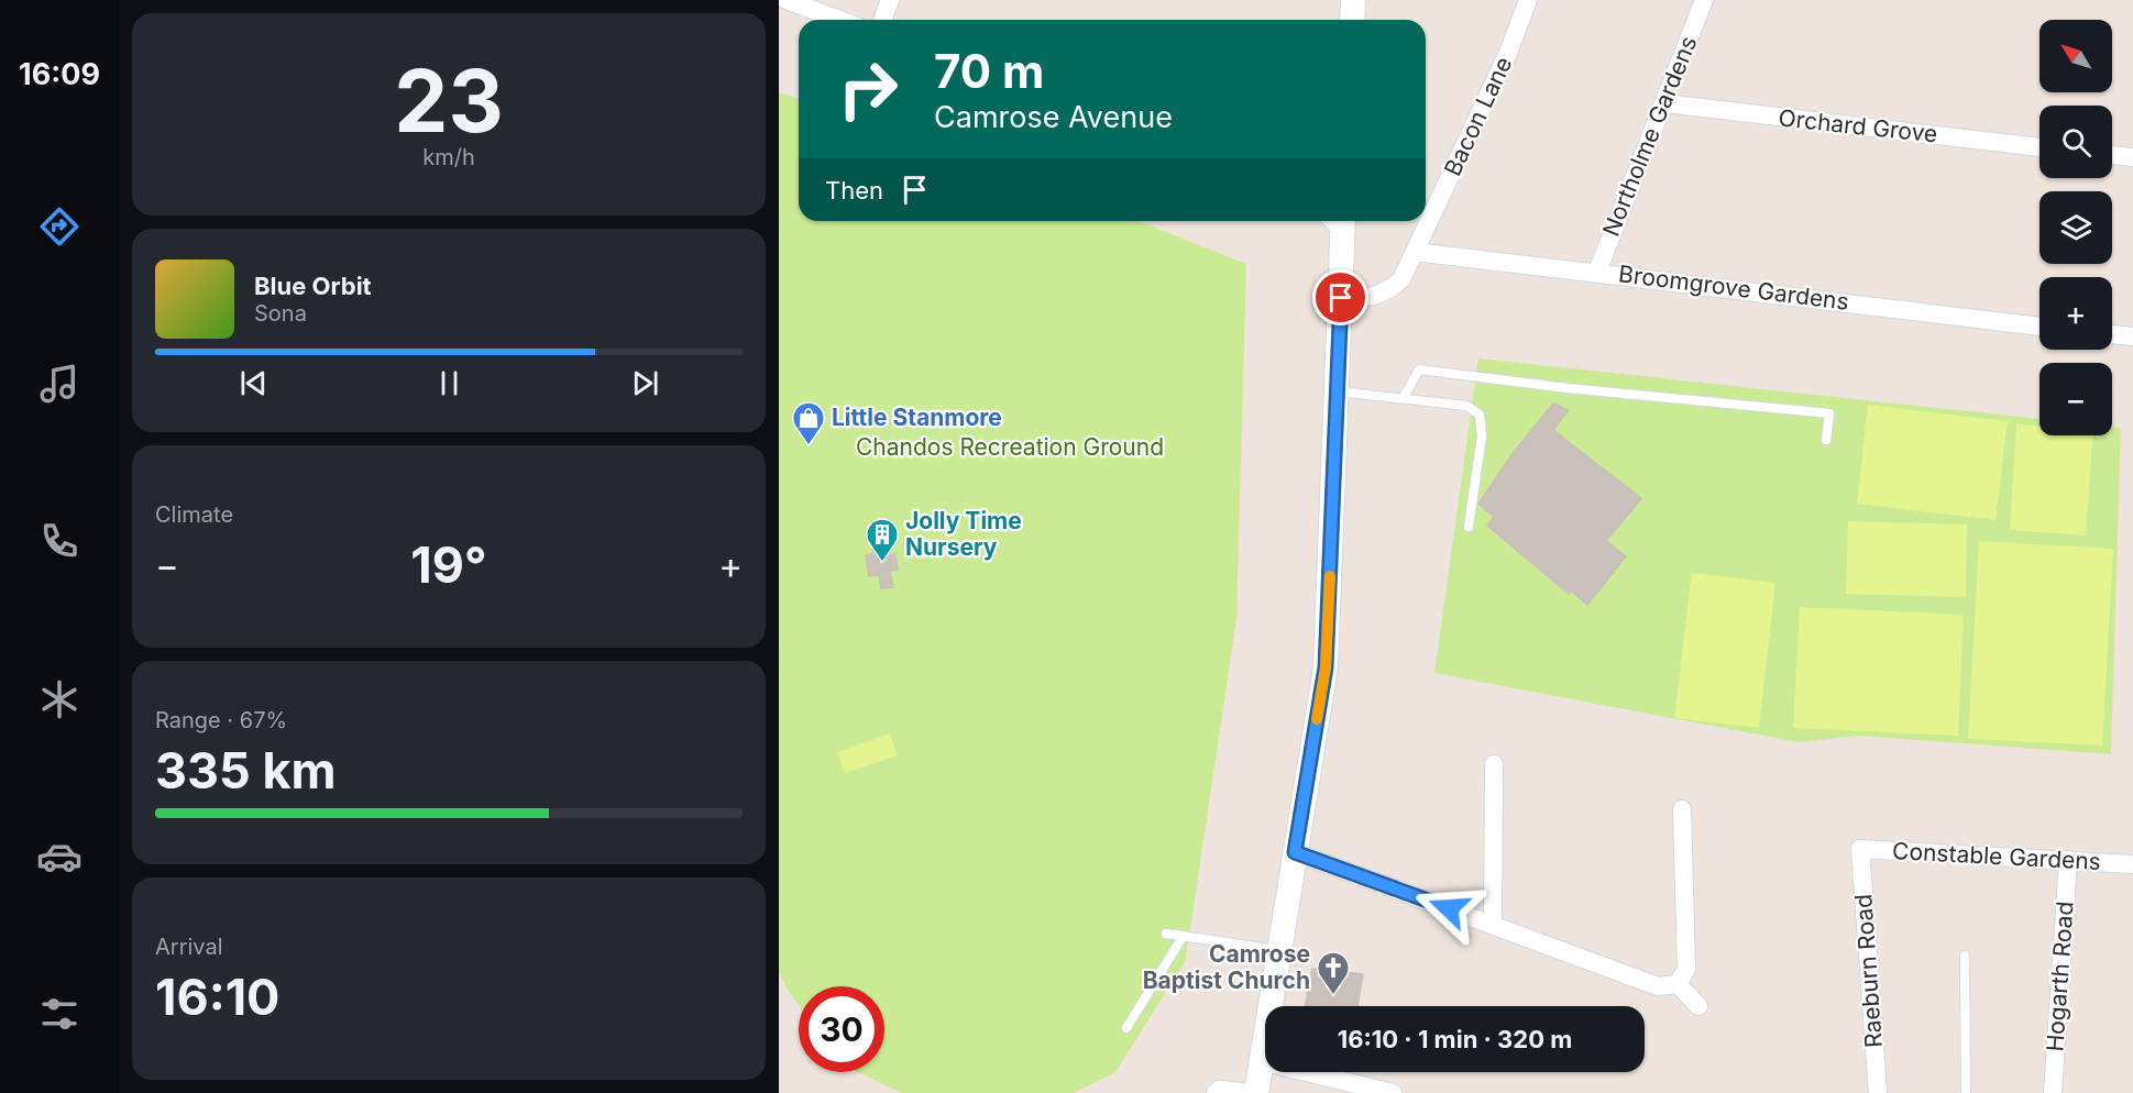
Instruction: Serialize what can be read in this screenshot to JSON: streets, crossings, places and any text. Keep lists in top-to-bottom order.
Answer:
{
  "streets": {
    "street": [
      "Bacon Lane",
      "Orchard Grove",
      "Northolme Gardens",
      "Broomgrove Gardens",
      "Constable Gardens",
      "Raeburn Road",
      "Hogarth Road"
    ]
  },
  "crossings": [
    ["Bacon Lane", "Broomgrove Gardens"],
    ["Orchard Grove", "Northolme Gardens"],
    ["Northolme Gardens", "Broomgrove Gardens"],
    ["Constable Gardens", "Raeburn Road"],
    ["Constable Gardens", "Hogarth Road"]
  ],
  "parks": ["Chandos Recreation Ground"],
  "places": {
    "shop": ["Little Stanmore"],
    "building": ["Jolly Time Nursery"],
    "church": ["Camrose Baptist Church"]
  },
  "north": "top left",
  "page": {
    "tabs": "16:09",
    "tile": [
      ["23", "km/h"],
      "Climate",
      ["Range · 67%", "335 km"],
      ["Arrival", "16:10"]
    ],
    "map_buttons": ["+", "−"],
    "turn": ["70 m", "Camrose Avenue"],
    "then": "Then",
    "song": ["Blue Orbit", "Sona"],
    "heat": ["−", "19°", "+"],
    "limit": "30",
    "trip": "16:10 · 1 min · 320 m"
  }
}
